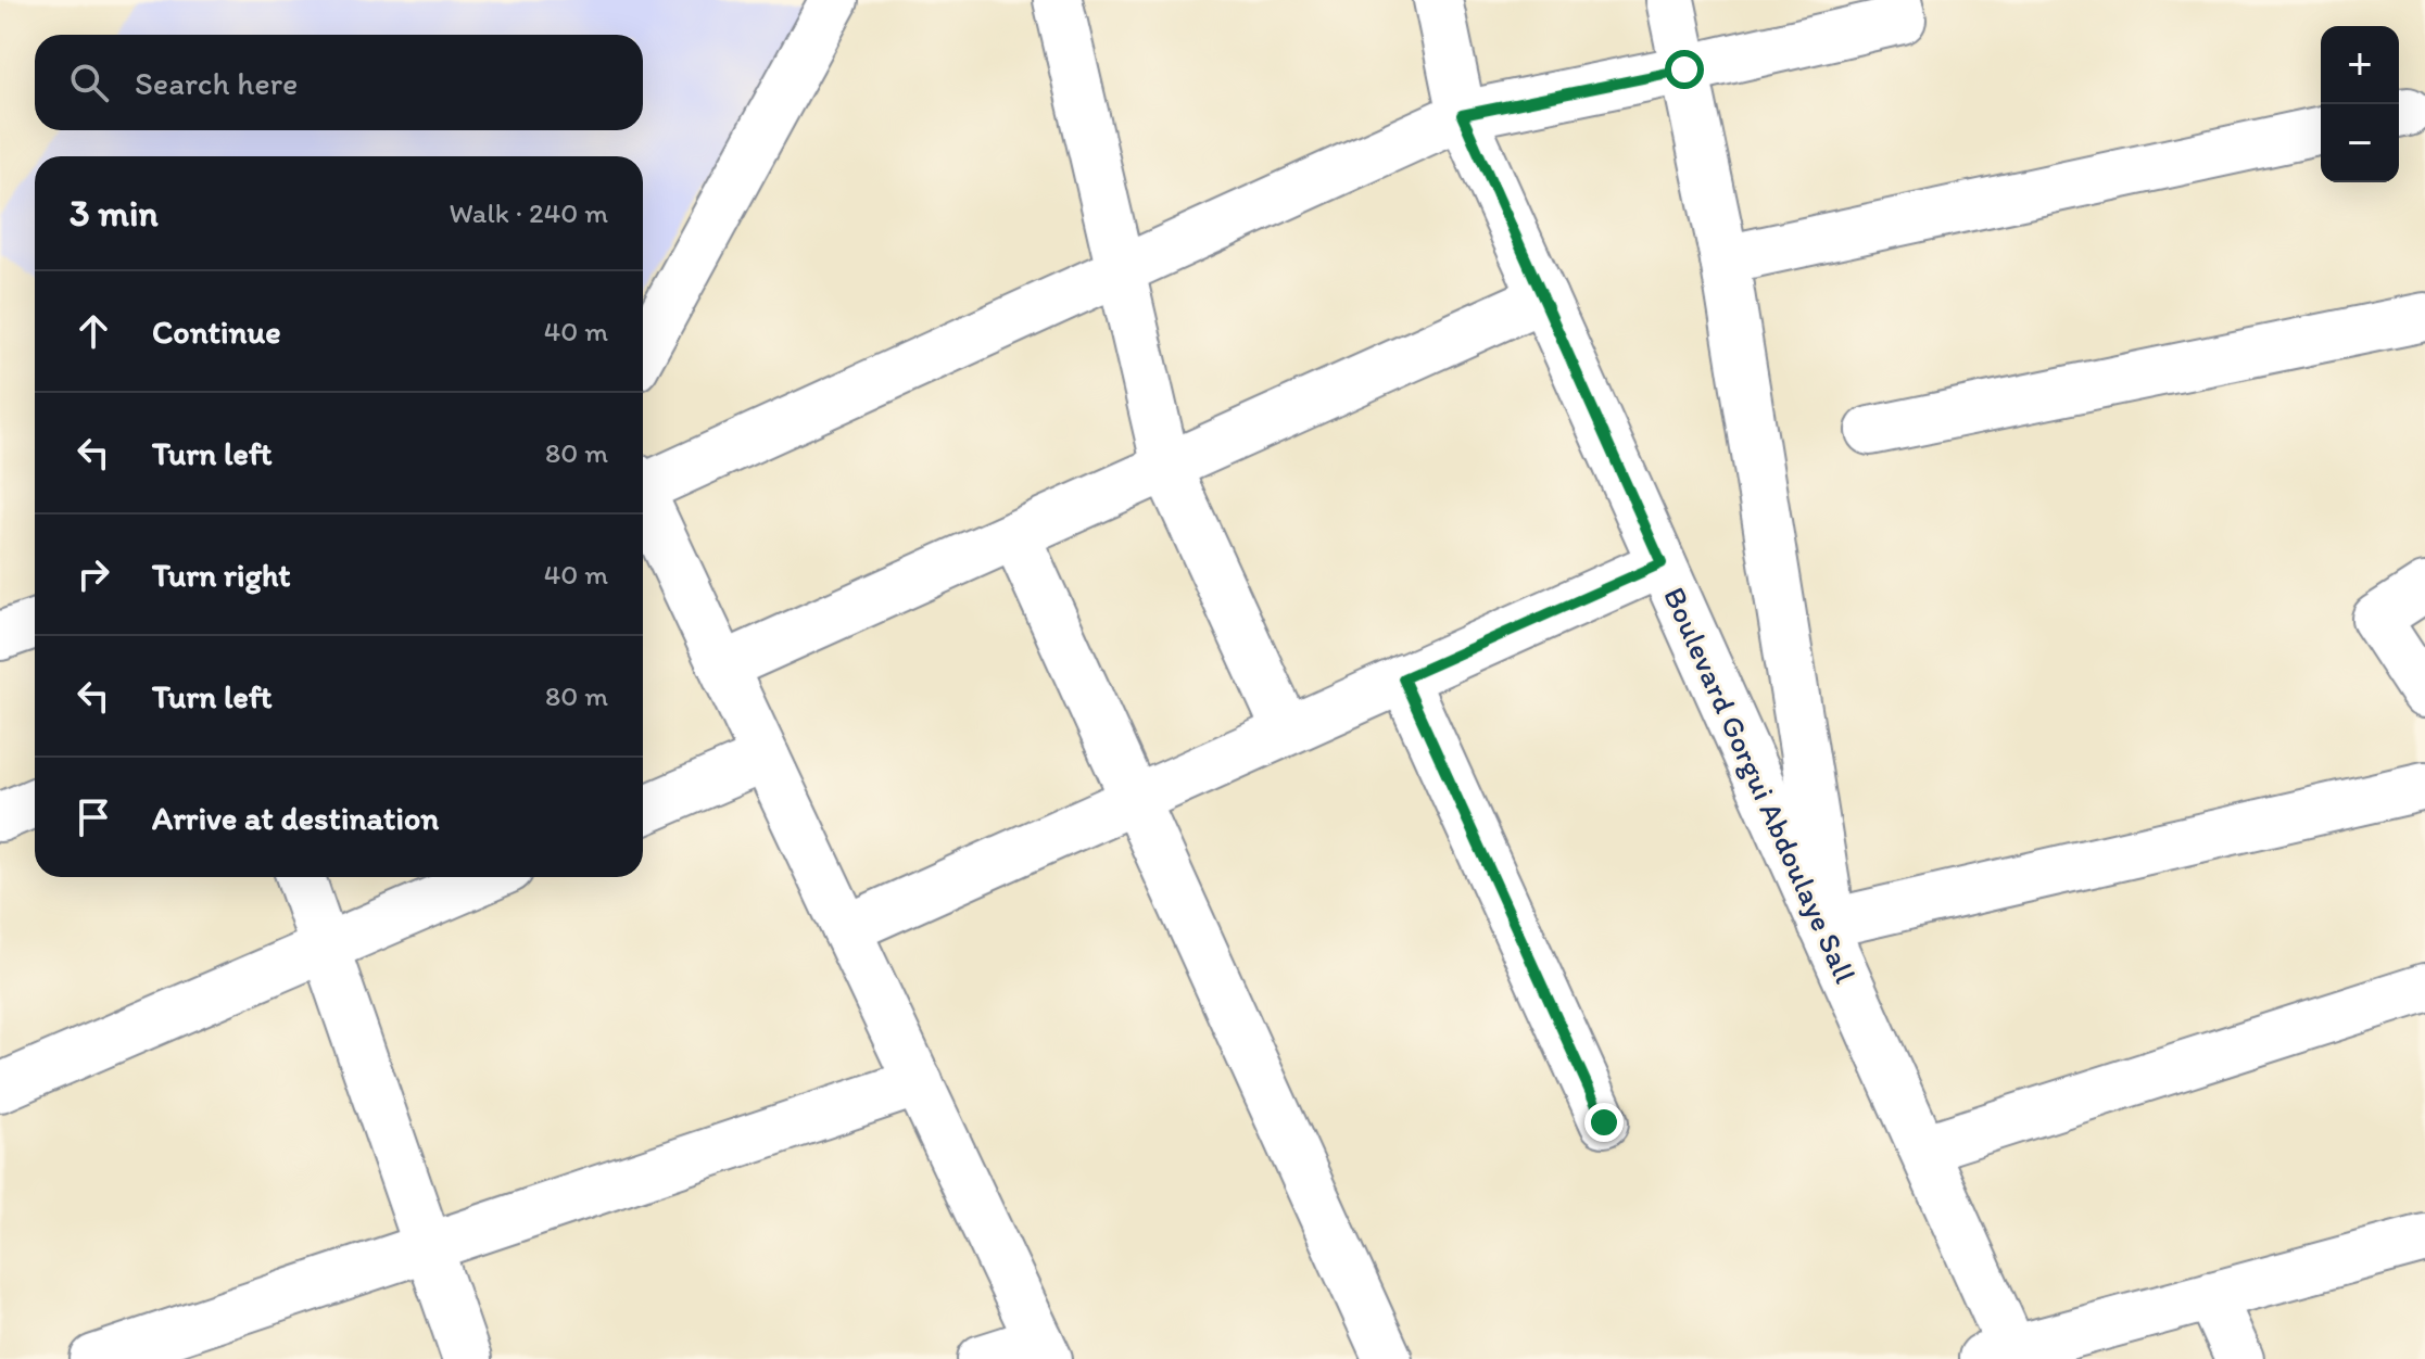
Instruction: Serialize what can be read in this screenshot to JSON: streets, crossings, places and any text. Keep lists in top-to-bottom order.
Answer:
{
  "streets": {
    "street": ["Boulevard Gorgui Abdoulaye Sall"]
  },
  "page": {
    "map_buttons": ["+", "−"],
    "search": "Search here",
    "heading": ["3 min", "Walk · 240 m"],
    "list": [
      ["Continue", "40 m"],
      ["Turn left", "80 m"],
      ["Turn right", "40 m"],
      ["Turn left", "80 m"],
      "Arrive at destination"
    ]
  }
}
